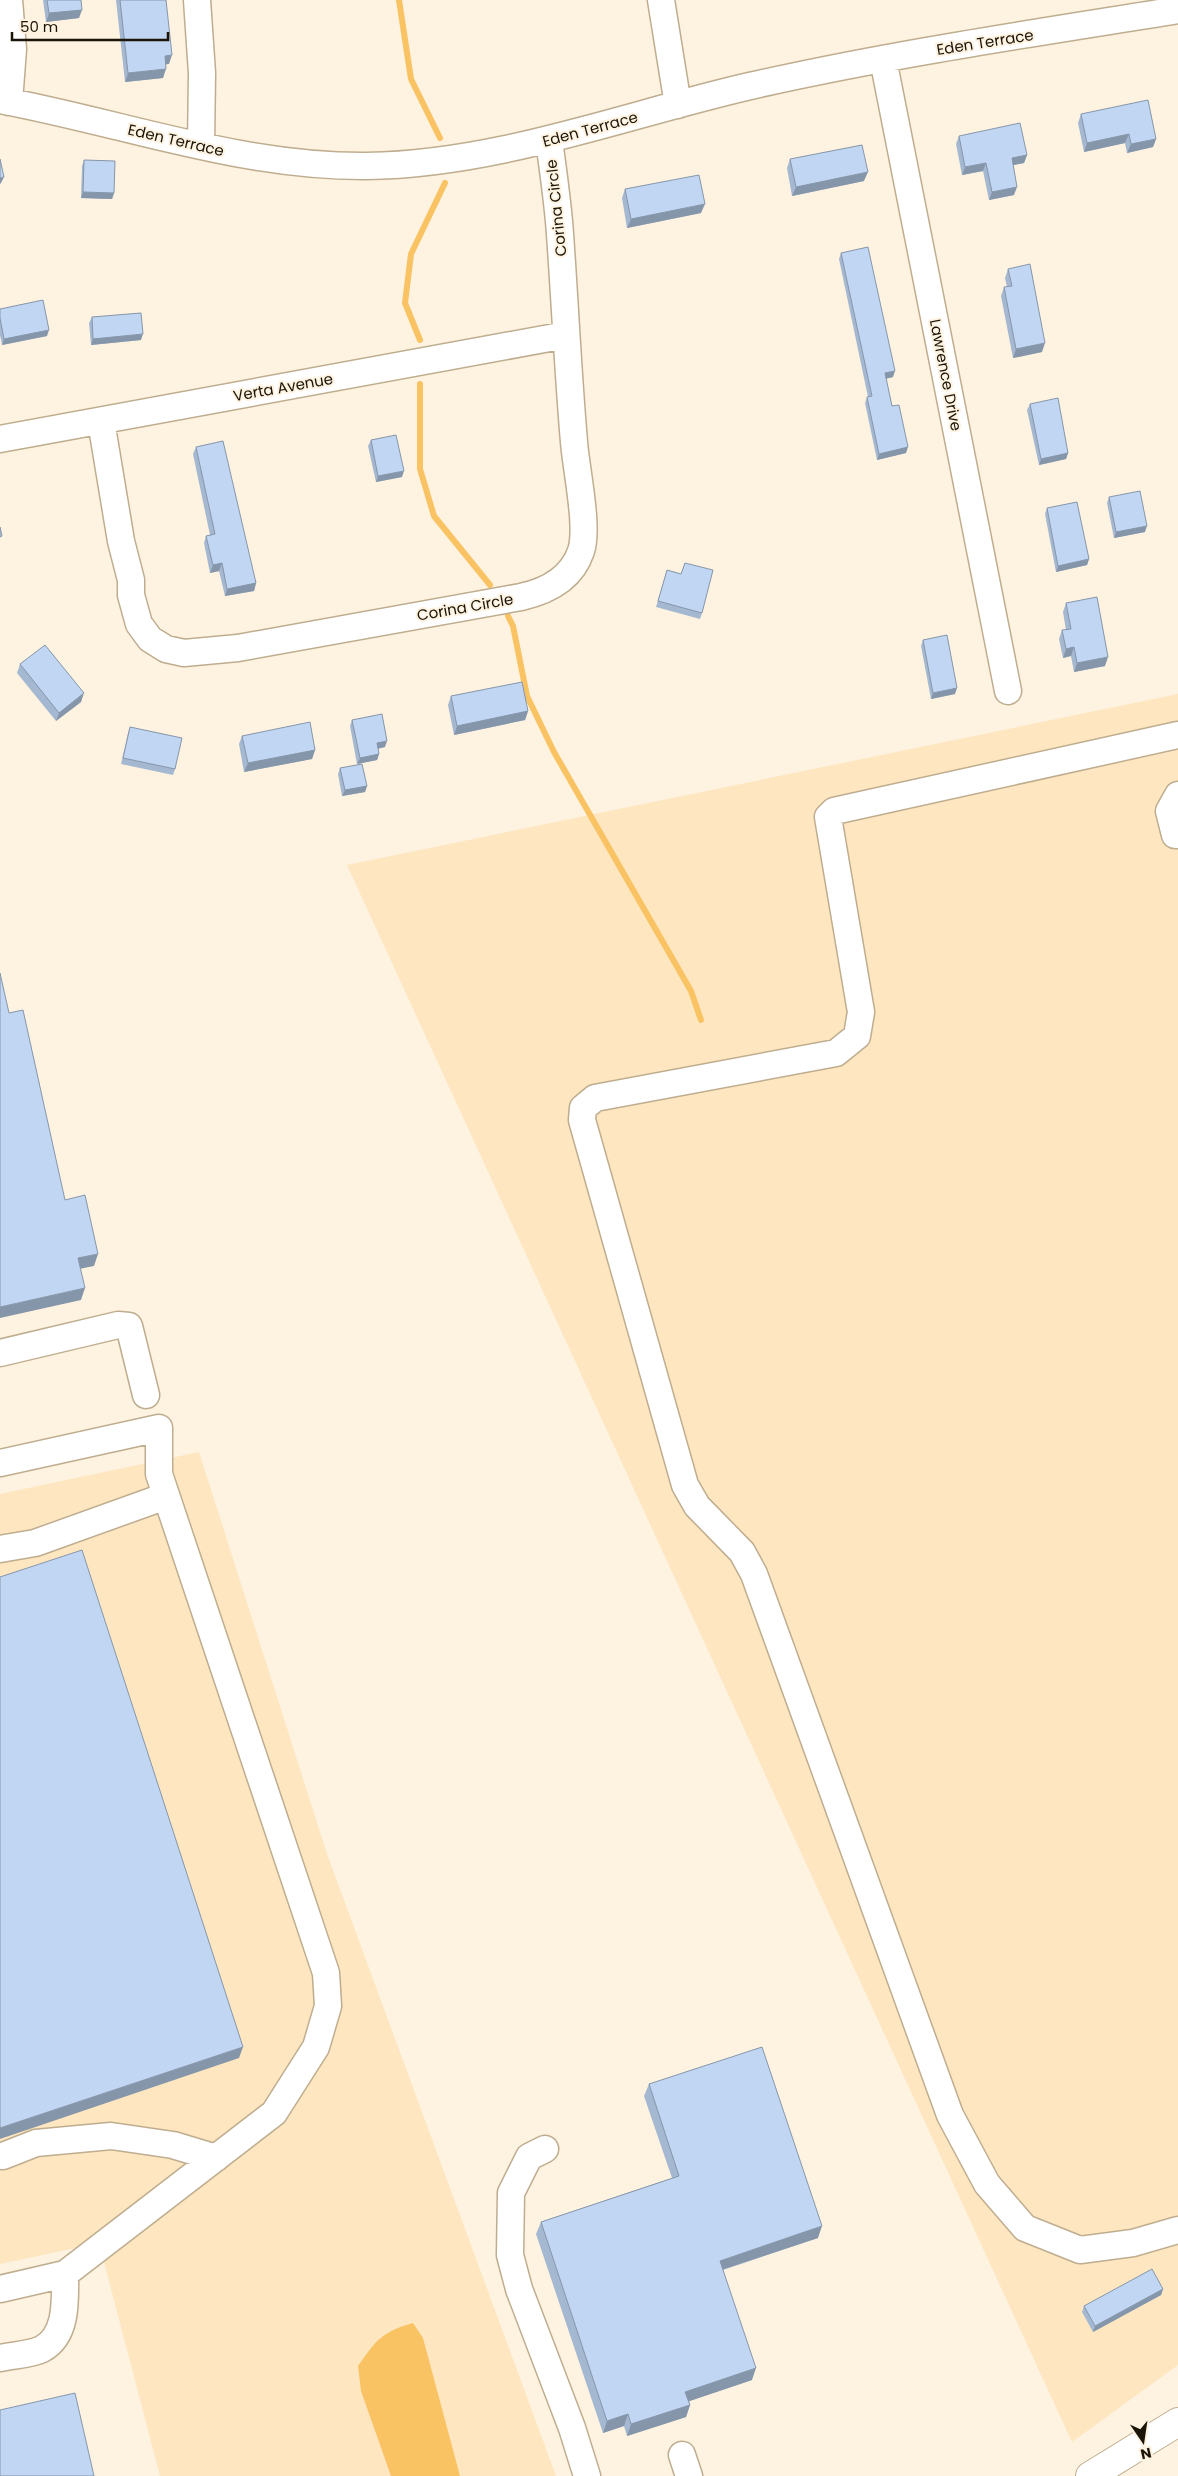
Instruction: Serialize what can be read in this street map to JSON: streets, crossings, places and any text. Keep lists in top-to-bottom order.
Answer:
{
  "streets": {
    "street": [
      "Eden Terrace",
      "Corina Circle",
      "Lawrence Drive",
      "Verta Avenue"
    ]
  },
  "crossings": [
    ["Eden Terrace", "Corina Circle"],
    ["Eden Terrace", "Lawrence Drive"],
    ["Corina Circle", "Verta Avenue"]
  ],
  "scale_bar": "50 m",
  "north": "bottom"
}
